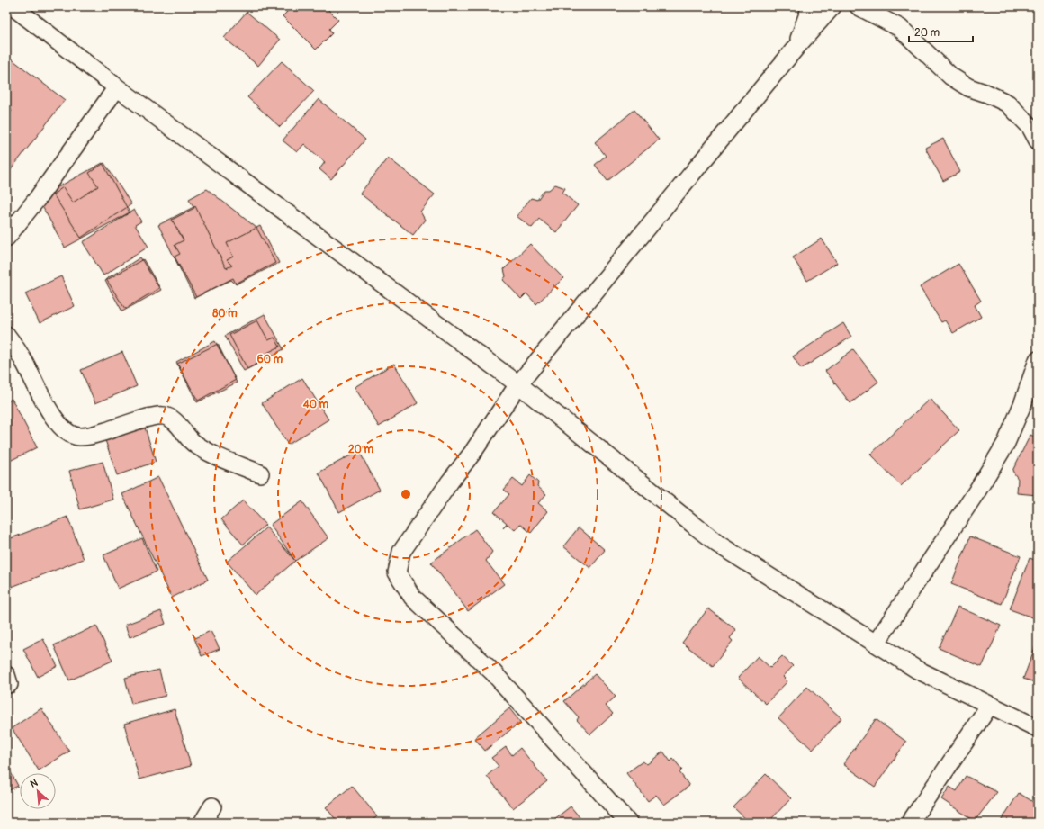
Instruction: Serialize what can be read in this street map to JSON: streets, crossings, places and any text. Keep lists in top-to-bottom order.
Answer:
{
  "scale_bar": "20 m",
  "north": "top left",
  "rings": [
    "80 m",
    "60 m",
    "40 m",
    "20 m"
  ]
}
